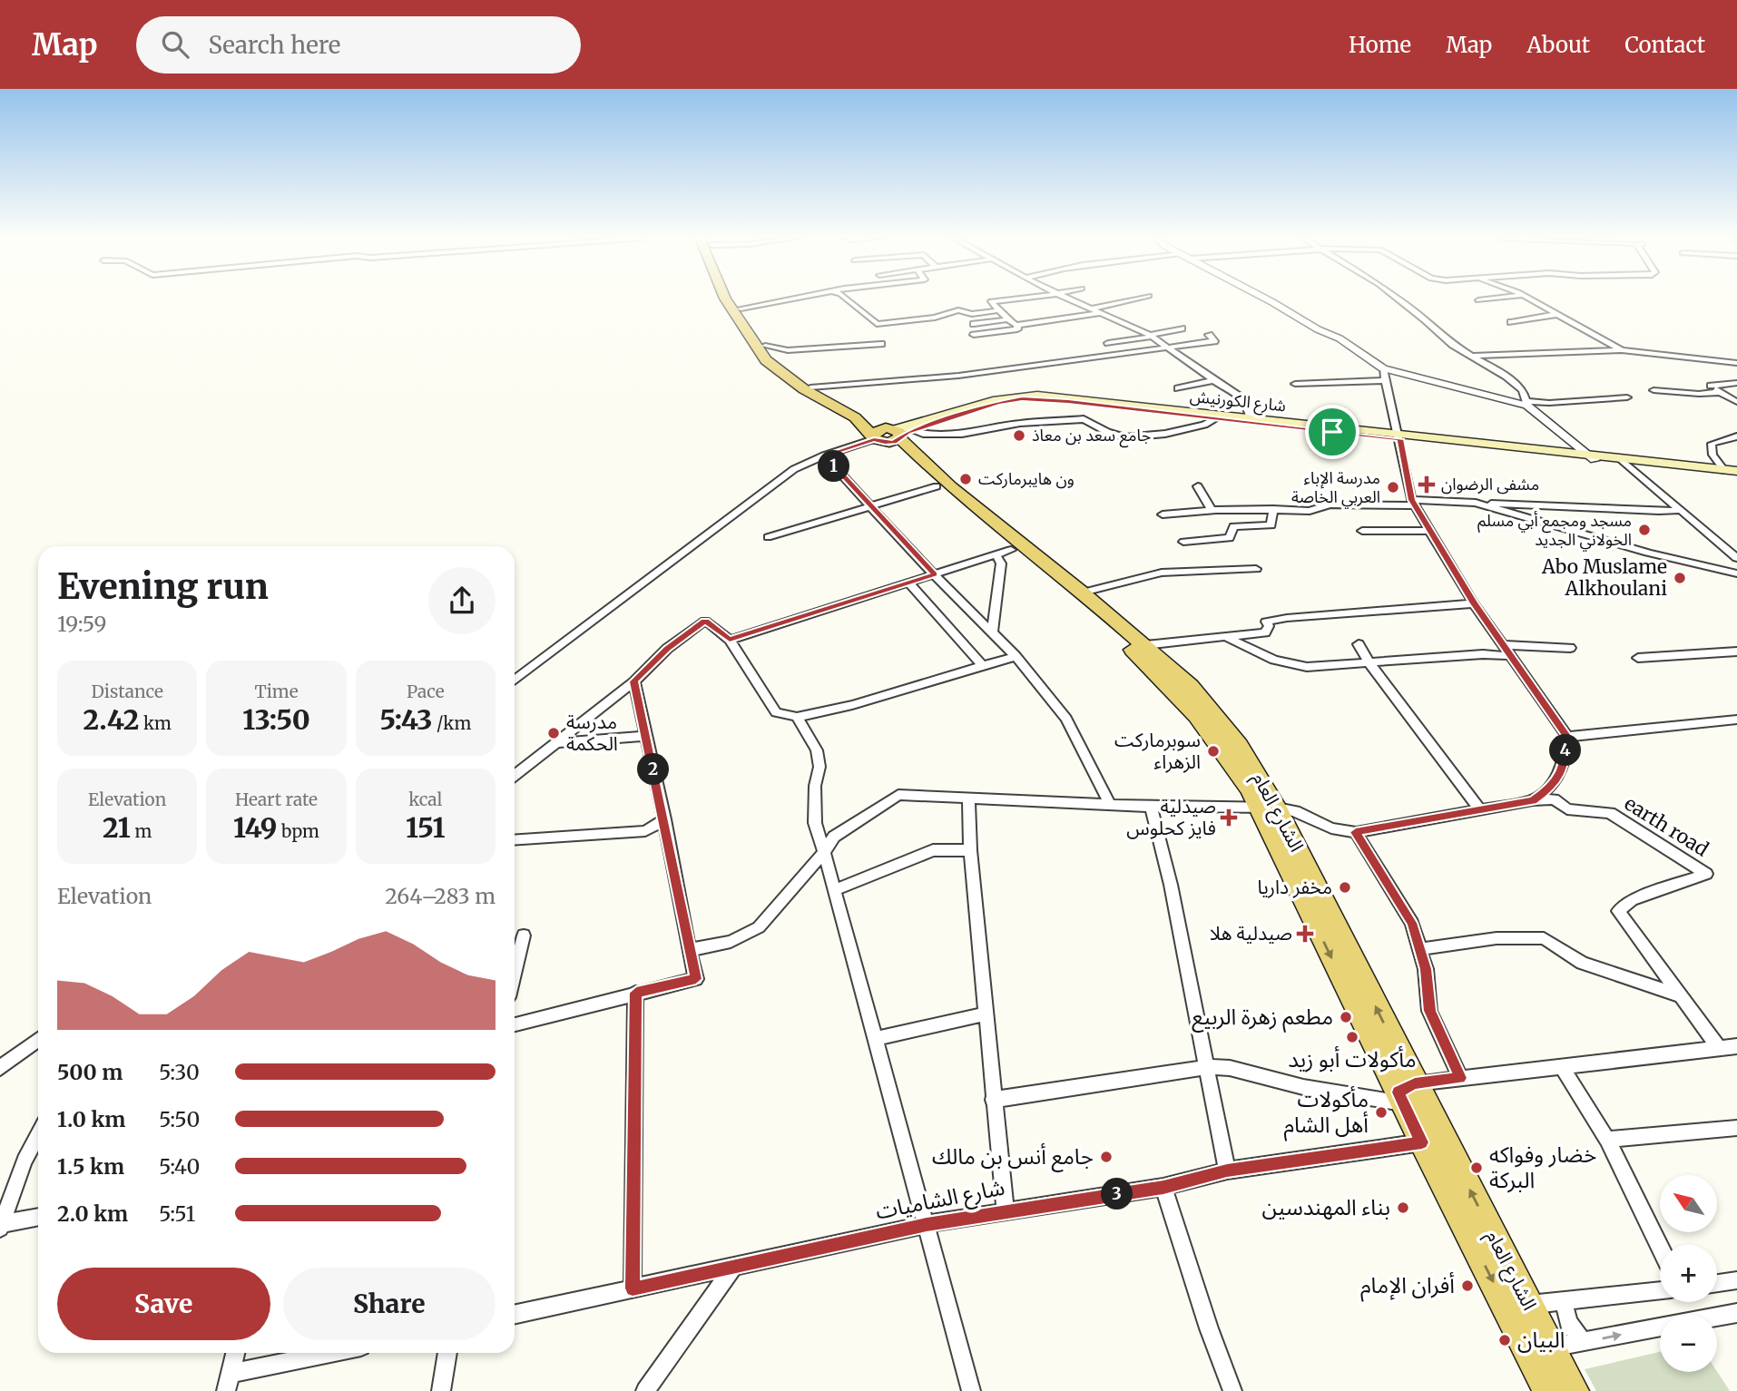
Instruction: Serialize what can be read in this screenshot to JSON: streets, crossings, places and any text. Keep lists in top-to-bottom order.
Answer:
{
  "streets": {
    "main road": ["شارع الكورنيش", "الشارع العام"],
    "street": ["earth road", "شارع الشاميات"]
  },
  "crossings": [
    ["شارع الكورنيش", "الشارع العام"],
    ["الشارع العام", "شارع الشاميات"]
  ],
  "places": {
    "other": [
      "جامع سعد بن معاذ",
      "ون هايبرماركت",
      "مدرسة الإباء العربي الخاصة",
      "مسجد ومجمع أبي مسلم الخولاني الجديد",
      "Abo Muslame Alkhoulani",
      "مدرسة الحكمة",
      "سوبرماركت الزهراء",
      "مخفر داريا",
      "مطعم زهرة الربيع",
      "مأكولات أبو زيد",
      "مأكولات أهل الشام",
      "جامع أنس بن مالك",
      "خضار وفواكه البركة",
      "بناء المهندسين",
      "أفران الإمام",
      "البيان"
    ],
    "health": ["مشفى الرضوان", "صيدلية فايز كحلوس", "صيدلية هلا"]
  },
  "north": "top left",
  "page": {
    "header": "Map",
    "search": "Search here",
    "nav": [
      "Home",
      "Map",
      "About",
      "Contact"
    ],
    "pins": [
      "1",
      "4",
      "2",
      "3"
    ],
    "heading": ["Evening run", "19:59"],
    "stats": [
      ["Distance", "2.42 km"],
      ["Time", "13:50"],
      ["Pace", "5:43 /km"],
      ["Elevation", "21 m"],
      ["Heart rate", "149 bpm"],
      ["kcal", "151"]
    ],
    "chart": ["Elevation", "264–283 m"],
    "list": [
      {
        "name": "500 m",
        "note": "5:30"
      },
      {
        "name": "1.0 km",
        "note": "5:50"
      },
      {
        "name": "1.5 km",
        "note": "5:40"
      },
      {
        "name": "2.0 km",
        "note": "5:51"
      }
    ],
    "map_buttons": ["+", "−"],
    "buttons": ["Save", "Share"]
  }
}
